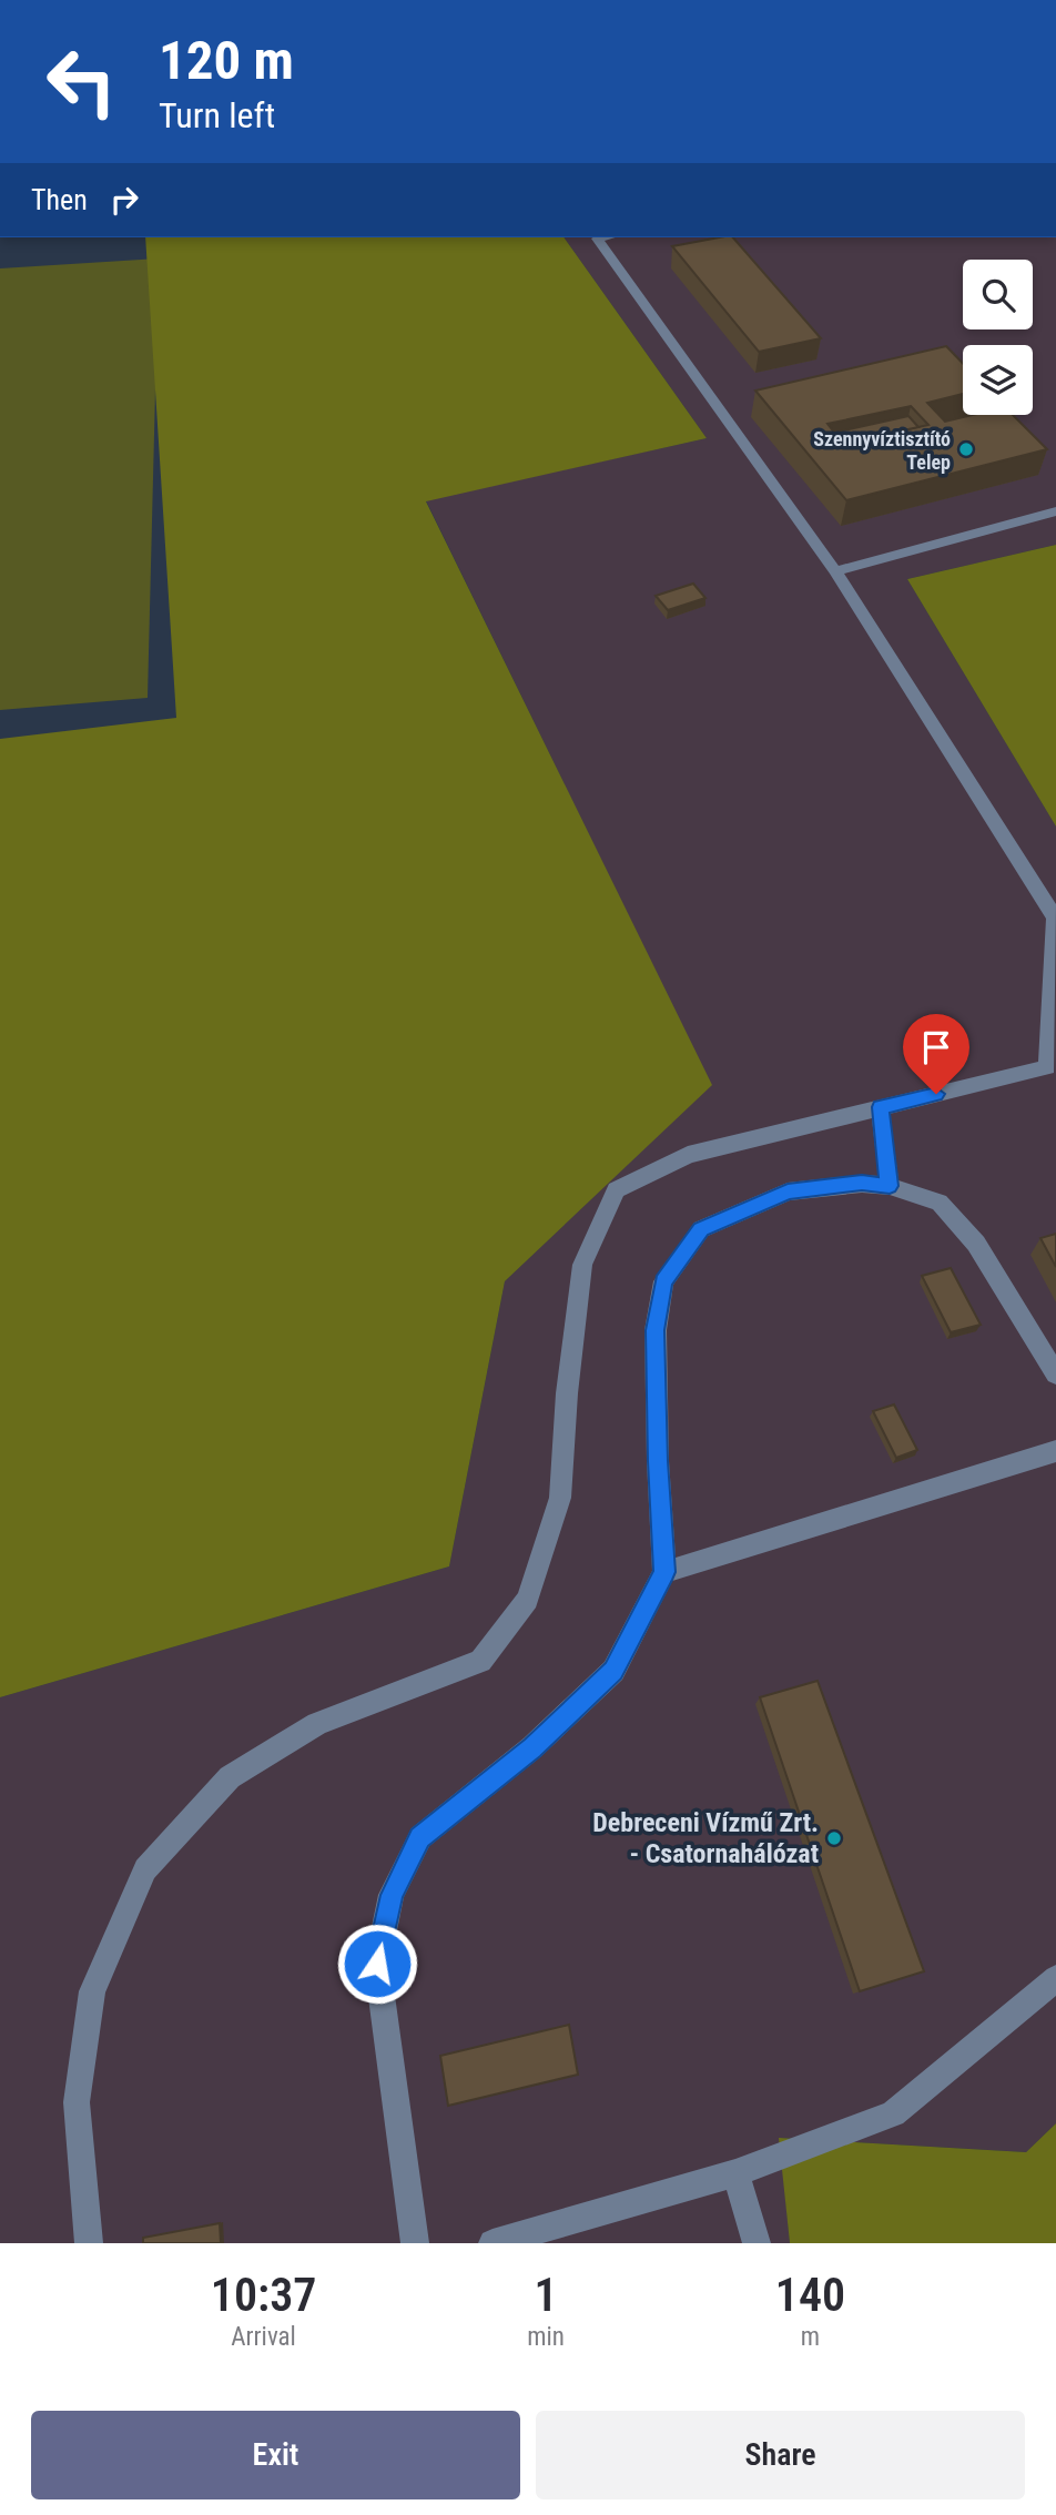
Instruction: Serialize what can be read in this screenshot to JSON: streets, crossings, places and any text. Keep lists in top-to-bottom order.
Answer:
{
  "places": ["Szennyvíztisztító Telep", "Debreceni Vízmű Zrt. - Csatornahálózat"],
  "page": {
    "turn": ["120 m", "Turn left"],
    "then": "Then",
    "eta": [
      "10:37",
      "Arrival",
      "1",
      "min",
      "140",
      "m"
    ],
    "buttons": ["Exit", "Share"]
  }
}
